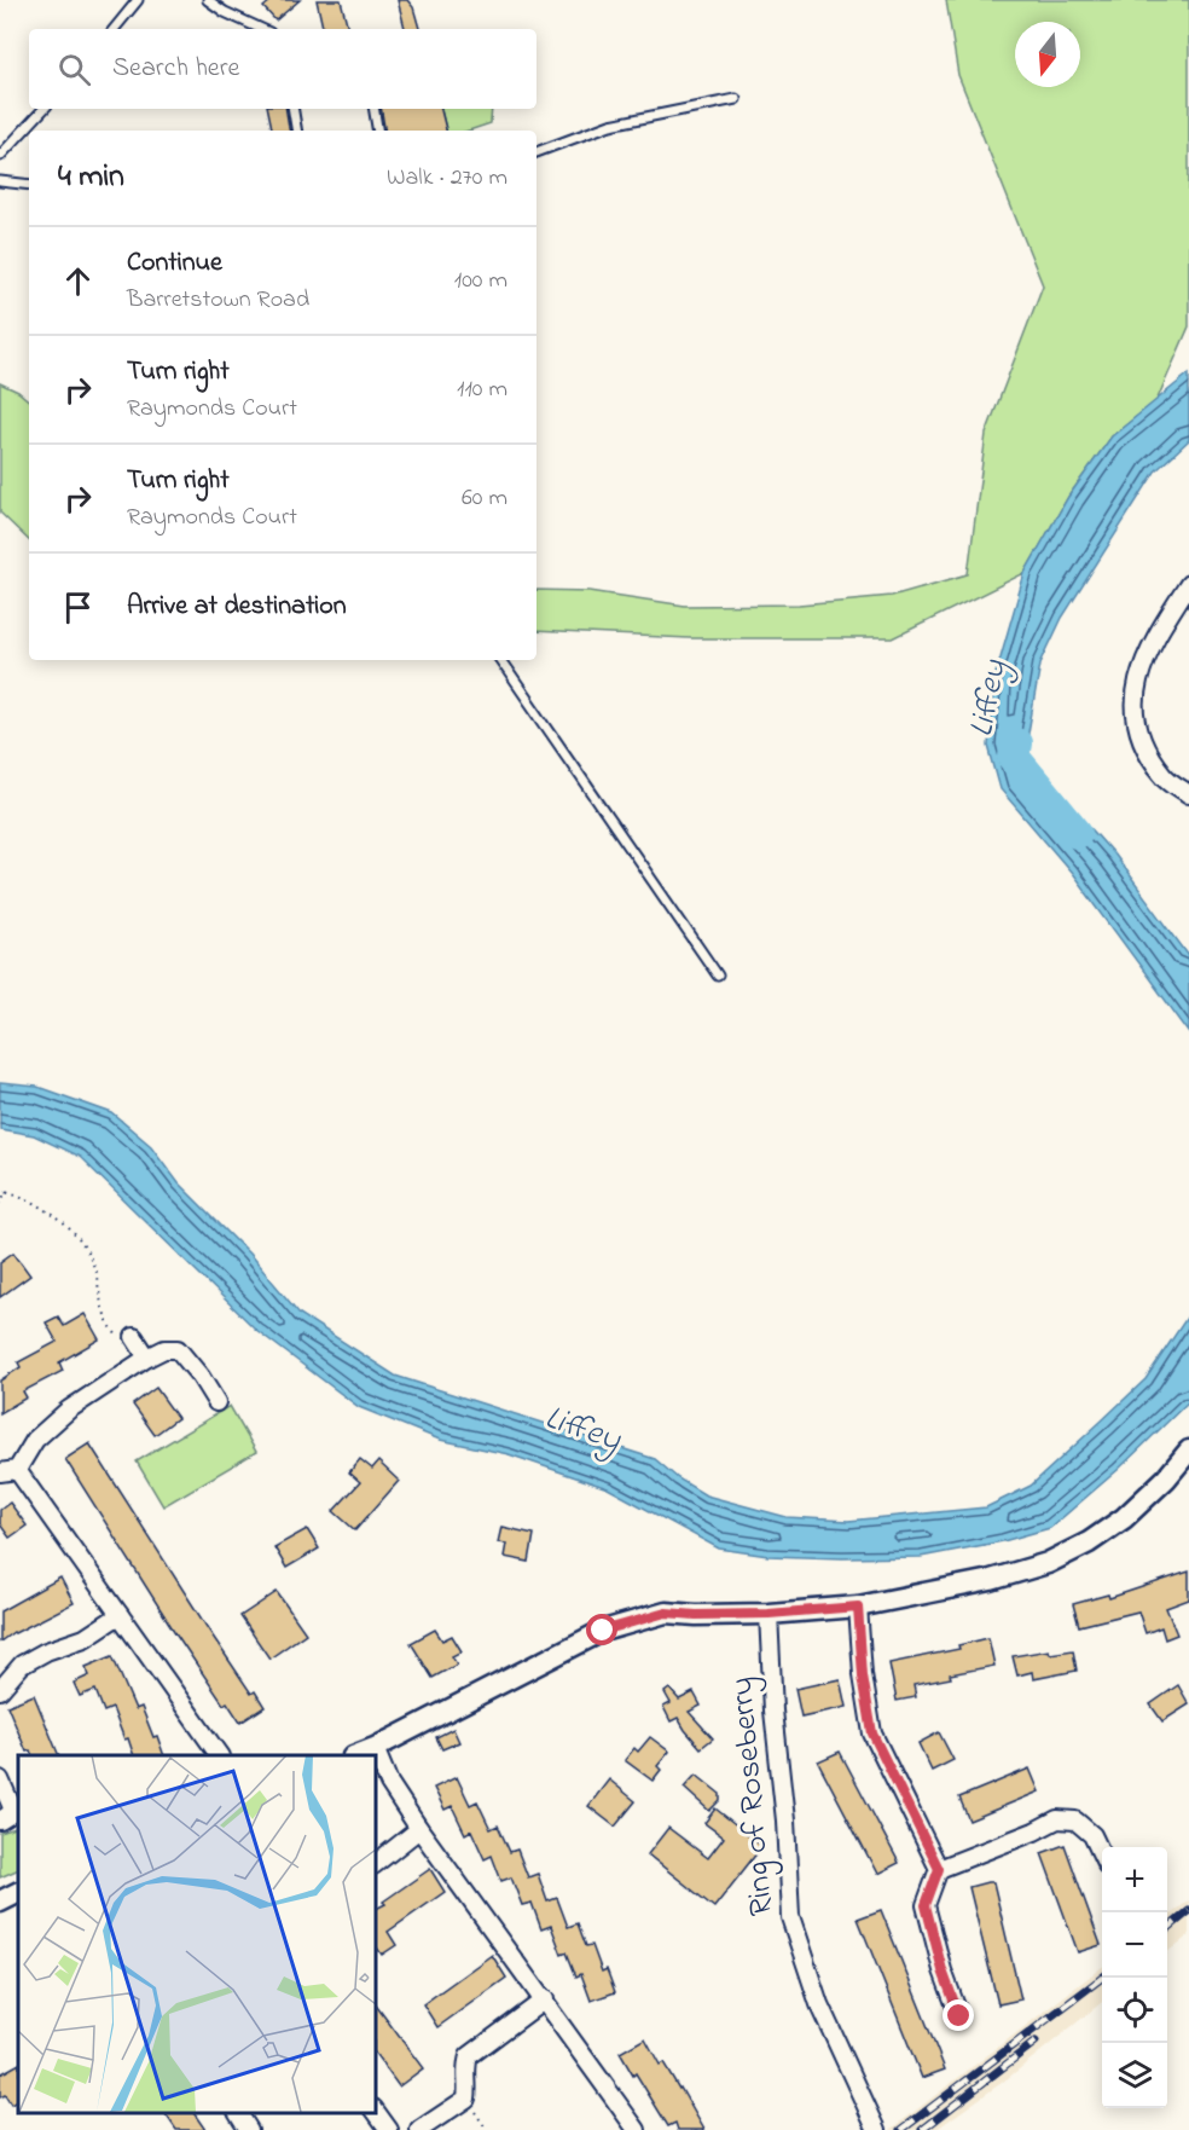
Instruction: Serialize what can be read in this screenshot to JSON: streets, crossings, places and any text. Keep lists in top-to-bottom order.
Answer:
{
  "streets": {
    "street": ["Ring of Roseberry"]
  },
  "water": ["Liffey"],
  "north": "bottom",
  "page": {
    "search": "Search here",
    "heading": ["4 min", "Walk · 270 m"],
    "list": [
      ["Continue", "Barretstown Road", "100 m"],
      ["Turn right", "Raymonds Court", "110 m"],
      ["Turn right", "Raymonds Court", "60 m"],
      "Arrive at destination"
    ],
    "map_buttons": ["+", "−"]
  }
}
